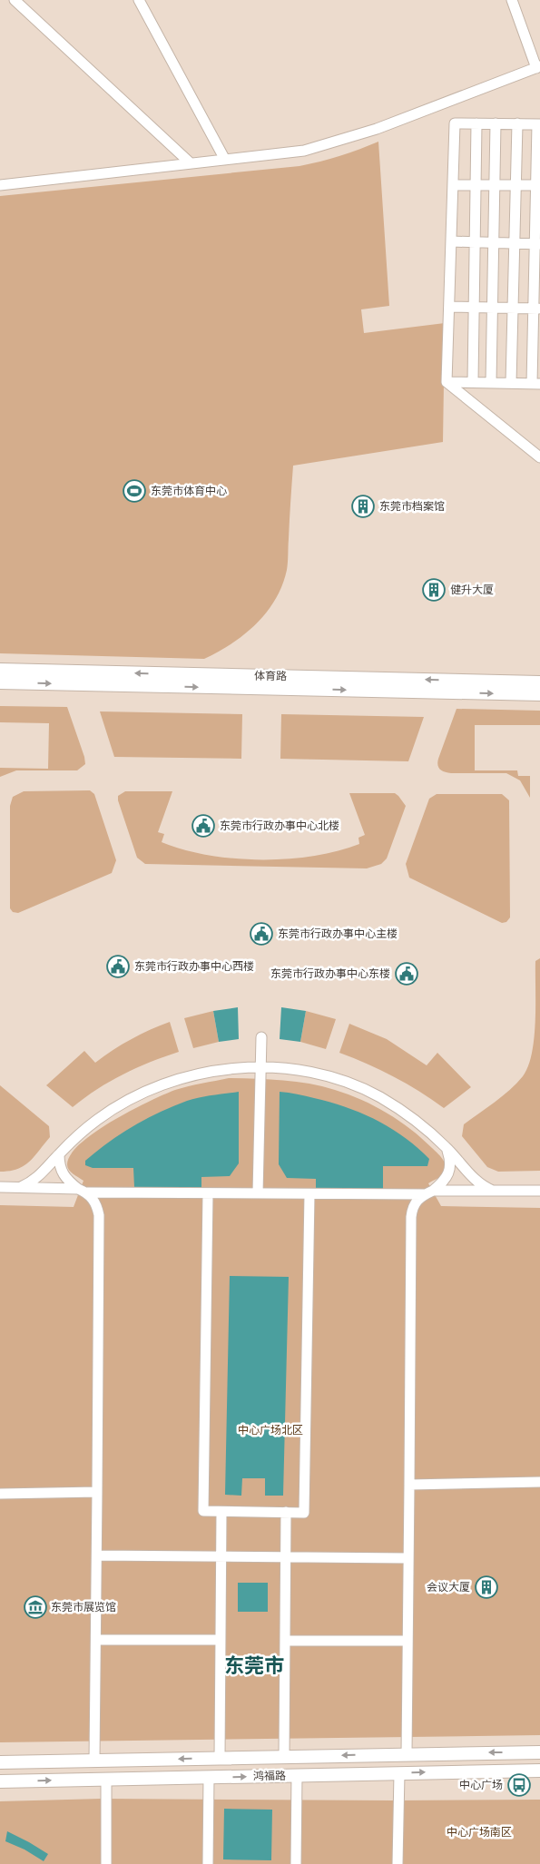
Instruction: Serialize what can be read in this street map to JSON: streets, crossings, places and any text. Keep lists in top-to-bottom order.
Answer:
{
  "streets": {
    "main road": ["体育路", "鸿福路"]
  },
  "districts": ["东莞市"],
  "parks": ["中心广场北区", "中心广场南区"],
  "places": {
    "sports": ["东莞市体育中心"],
    "building": ["东莞市档案馆", "健升大厦", "会议大厦"],
    "public building": [
      "东莞市行政办事中心北楼",
      "东莞市行政办事中心主楼",
      "东莞市行政办事中心西楼",
      "东莞市行政办事中心东楼"
    ],
    "museum": ["东莞市展览馆"],
    "bus stop": ["中心广场"]
  }
}
